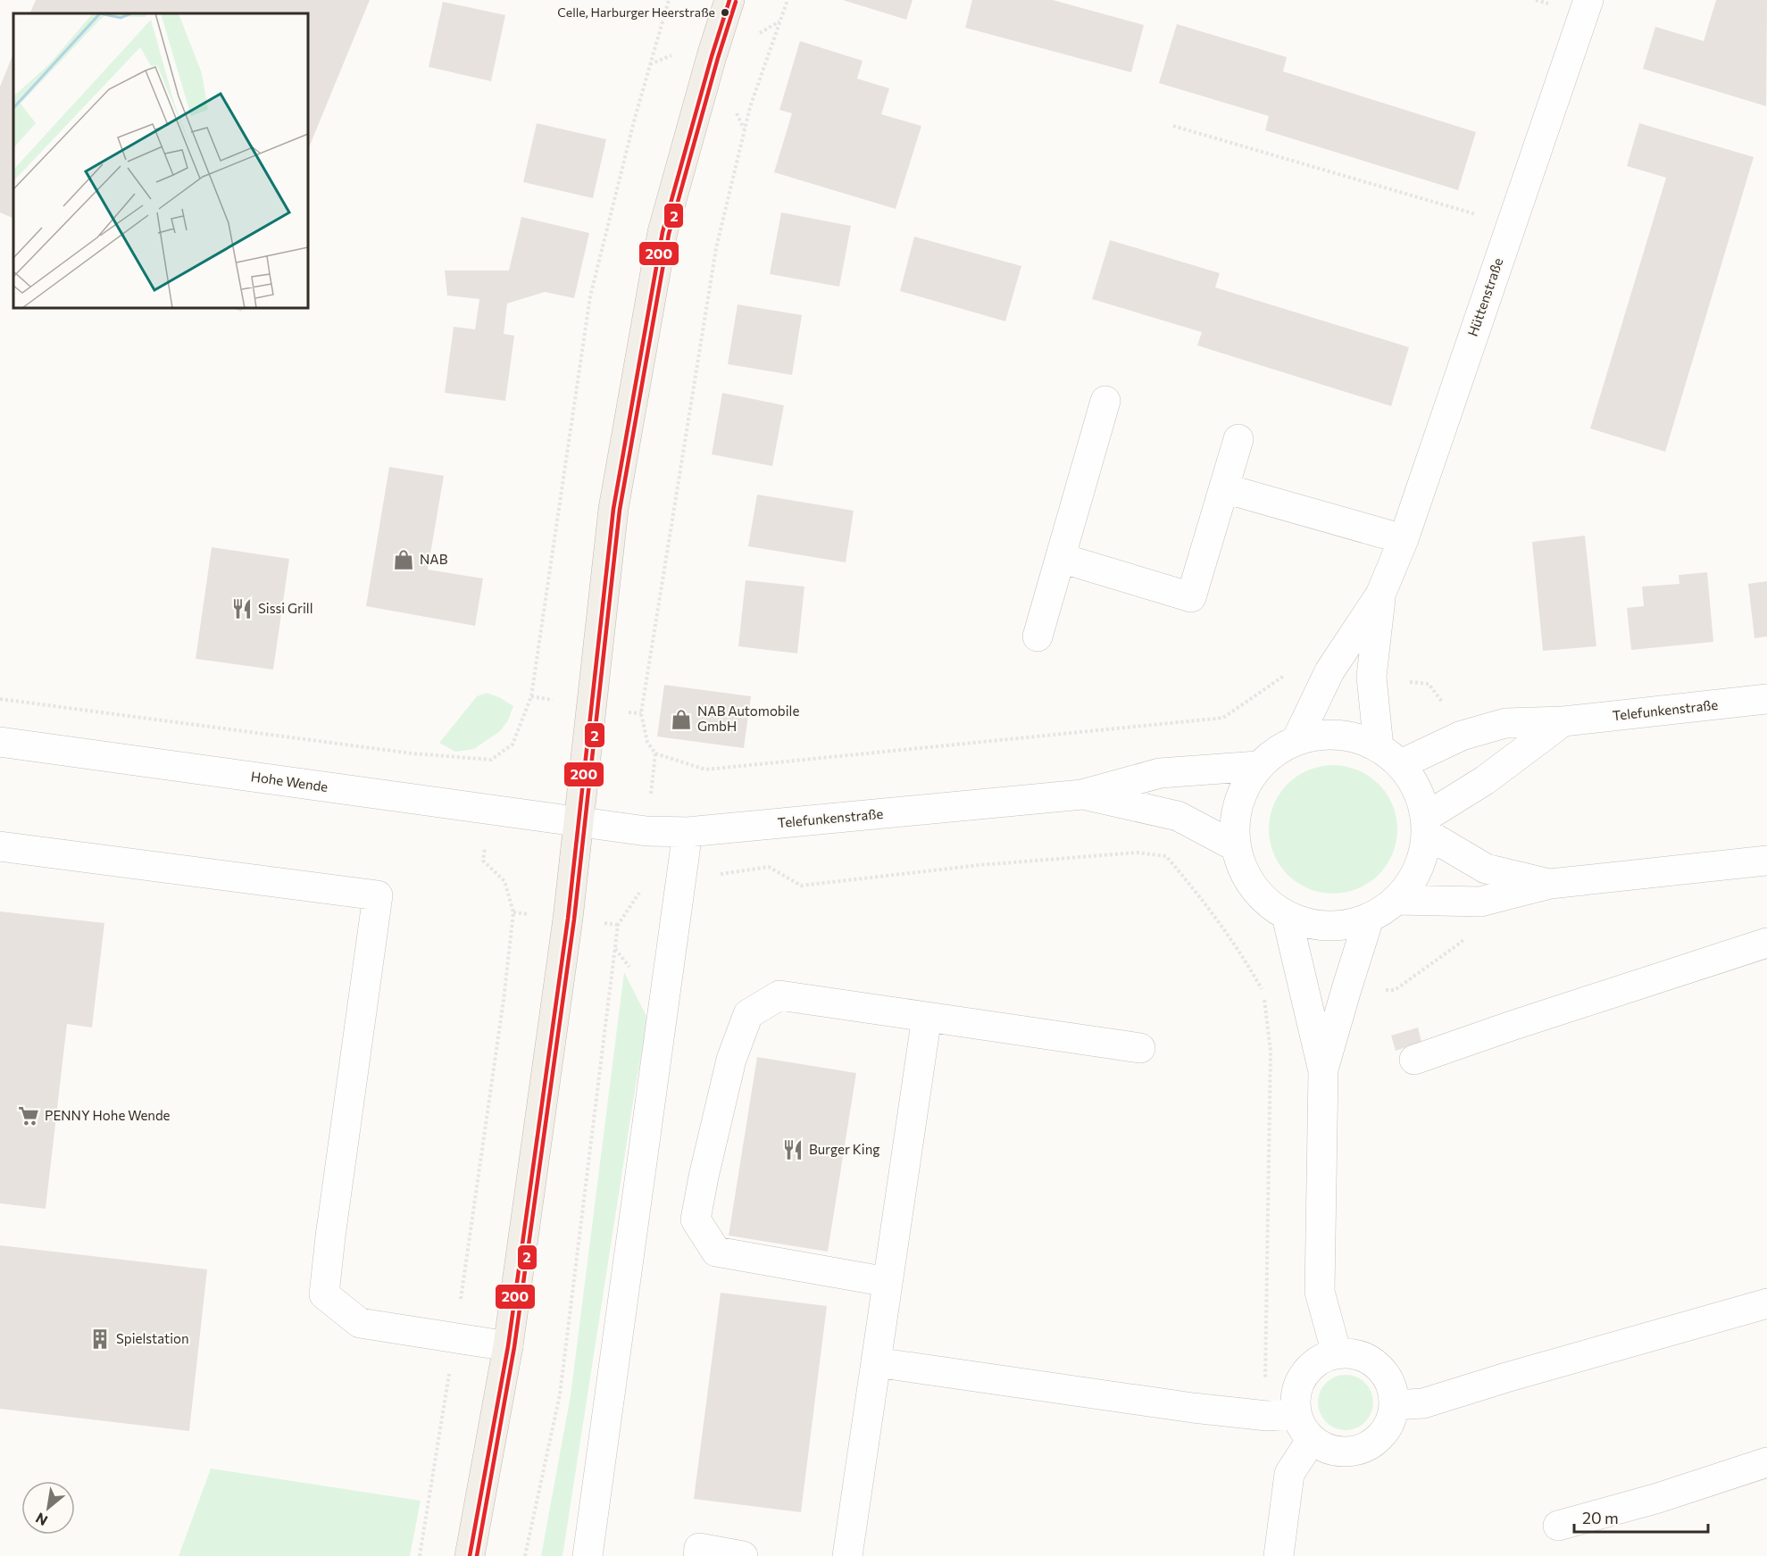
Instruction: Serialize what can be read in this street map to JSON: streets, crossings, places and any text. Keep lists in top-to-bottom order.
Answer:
{
  "streets": {
    "street": ["Hüttenstraße", "Telefunkenstraße", "Hohe Wende"]
  },
  "crossings": [
    ["Telefunkenstraße", "Hohe Wende"]
  ],
  "places": {
    "other": ["Celle, Harburger Heerstraße"],
    "shop": ["NAB", "NAB Automobile GmbH"],
    "restaurant": ["Sissi Grill", "Burger King"],
    "supermarket": ["PENNY Hohe Wende"],
    "building": ["Spielstation"]
  },
  "lines": ["transit line 200", "transit line 2"],
  "scale_bar": "20 m",
  "north": "bottom left"
}
